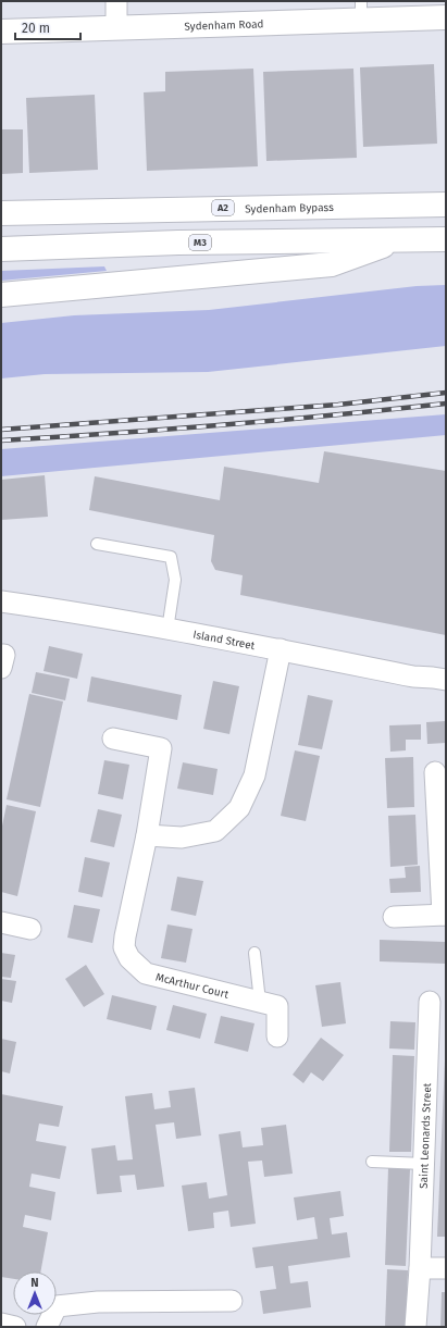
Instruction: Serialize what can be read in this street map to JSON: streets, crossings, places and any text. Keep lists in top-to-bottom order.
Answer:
{
  "streets": {
    "main road": [
      "Sydenham Road",
      "Sydenham Bypass",
      "A2",
      "M3"
    ],
    "street": ["Island Street", "McArthur Court", "Saint Leonards Street"]
  },
  "scale_bar": "20 m",
  "north": "top"
}
